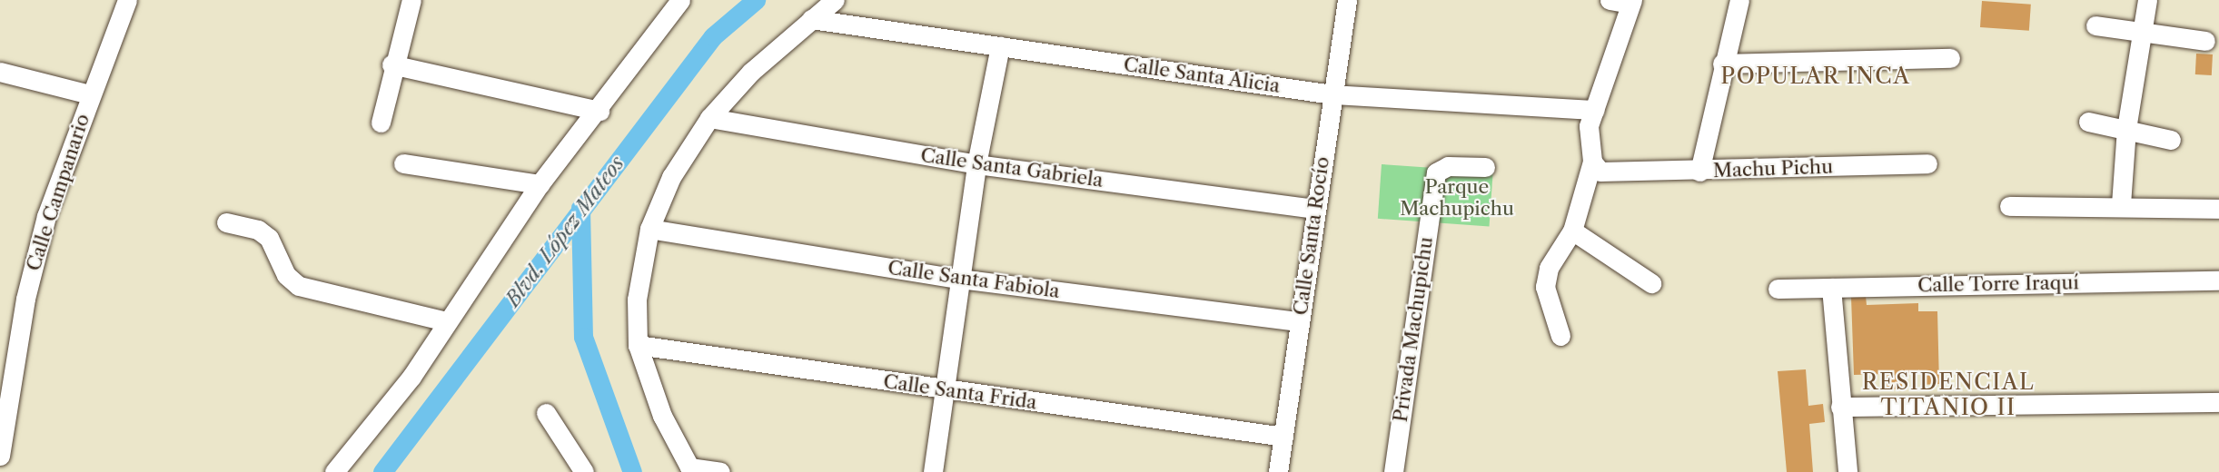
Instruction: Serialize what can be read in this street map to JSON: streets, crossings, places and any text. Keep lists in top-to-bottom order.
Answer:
{
  "streets": {
    "street": [
      "Calle Santa Alicia",
      "Calle Santa Gabriela",
      "Machu Pichu",
      "Calle Campanario",
      "Calle Santa Rocío",
      "Calle Santa Fabiola",
      "Calle Torre Iraquí",
      "Privada Machupichu",
      "Calle Santa Frida"
    ]
  },
  "crossings": [
    ["Calle Santa Alicia", "Calle Santa Rocío"],
    ["Calle Santa Gabriela", "Calle Santa Rocío"],
    ["Calle Santa Rocío", "Calle Santa Fabiola"],
    ["Calle Santa Rocío", "Calle Santa Frida"]
  ],
  "districts": ["POPULAR INCA", "RESIDENCIAL TITANIO II"],
  "water": ["Blvd. López Mateos"],
  "parks": ["Parque Machupichu"]
}
